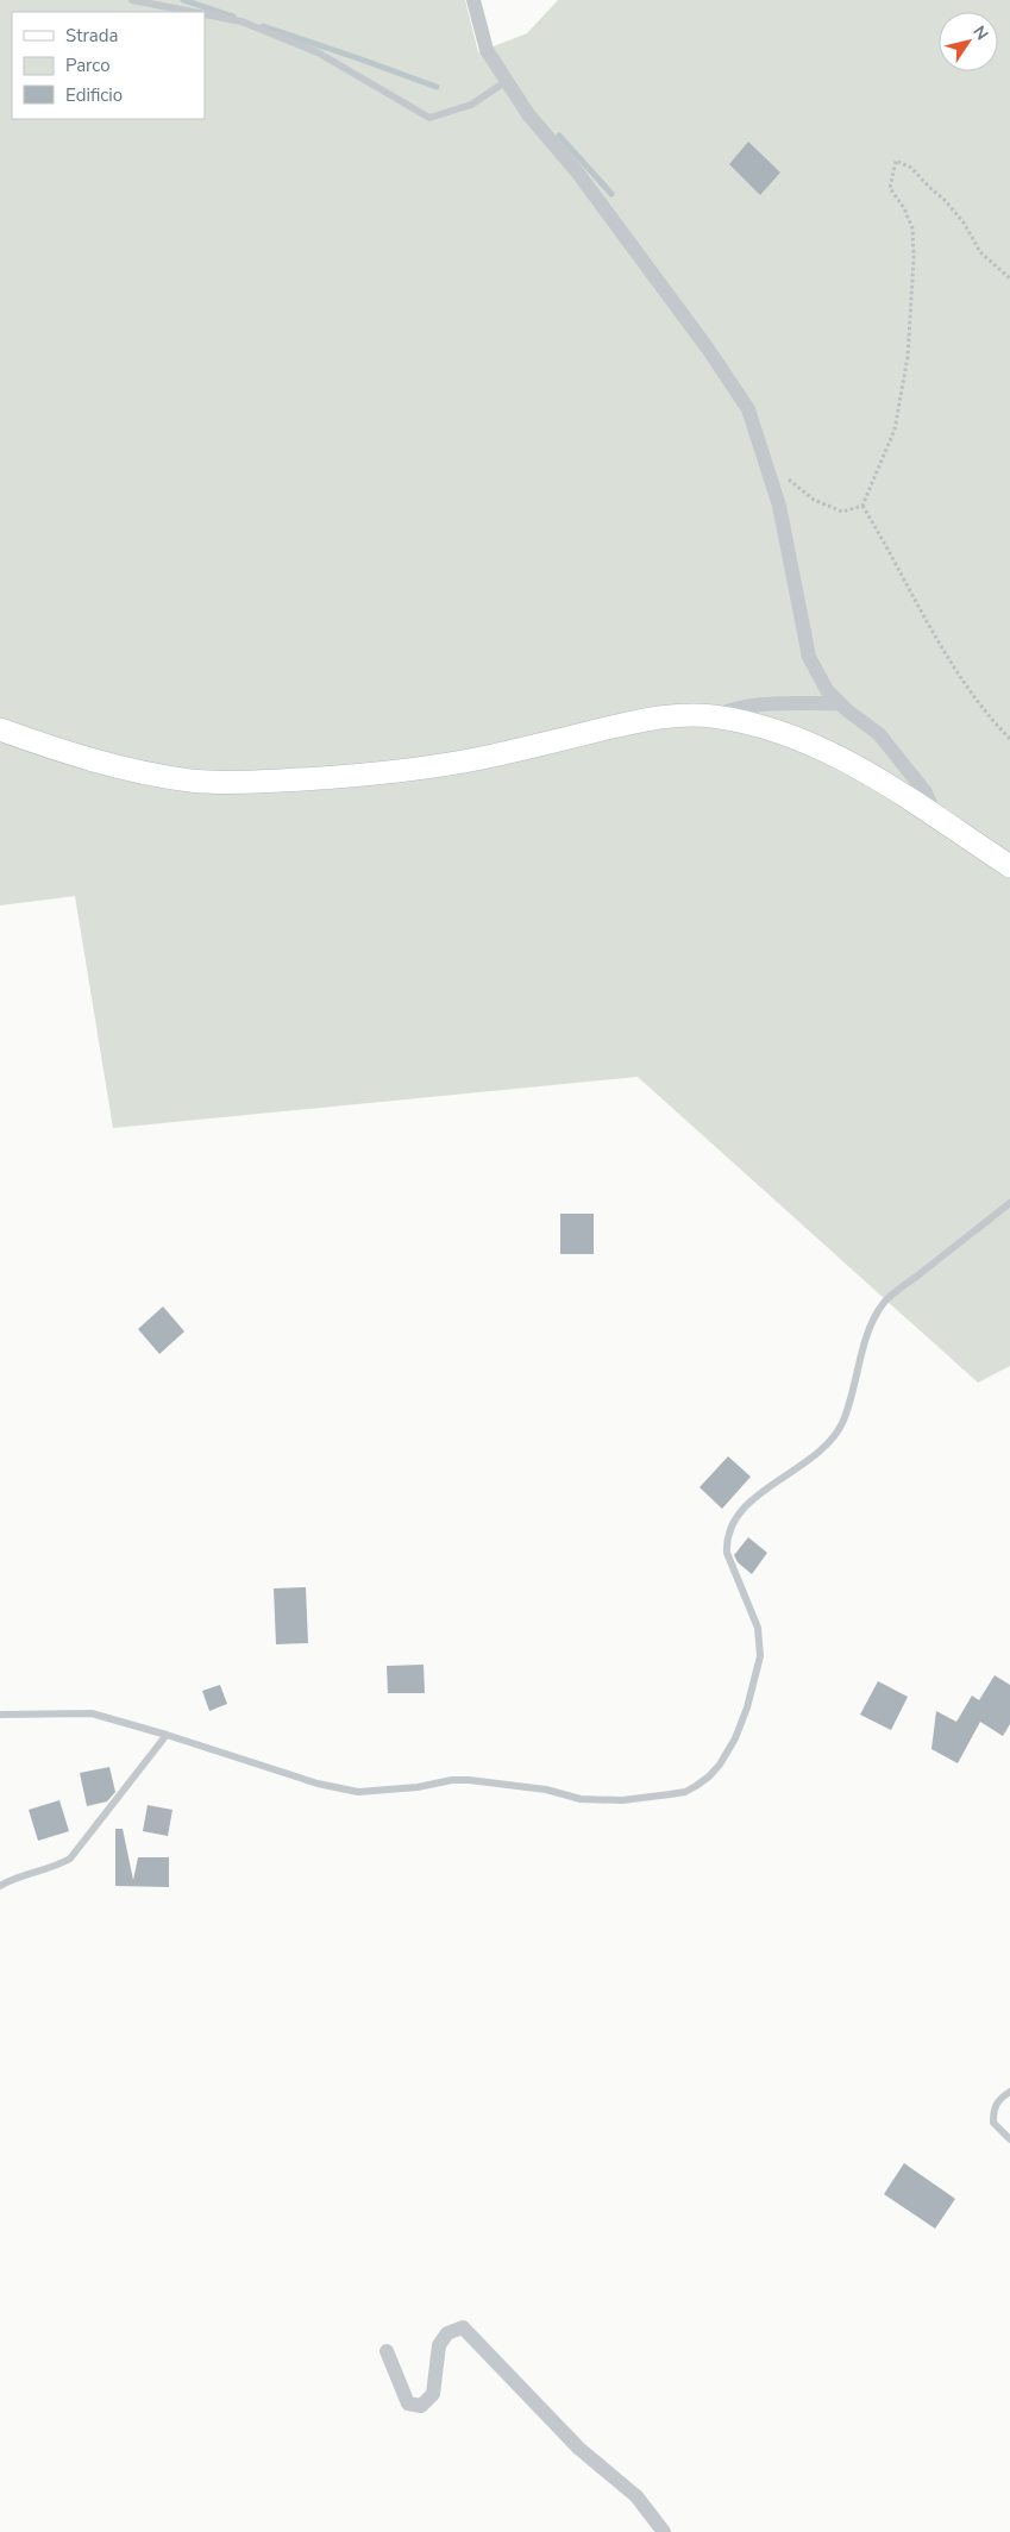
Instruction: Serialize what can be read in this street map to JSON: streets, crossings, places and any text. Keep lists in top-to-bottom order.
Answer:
{
  "legend": ["Strada", "Parco", "Edificio"],
  "north": "top right"
}
